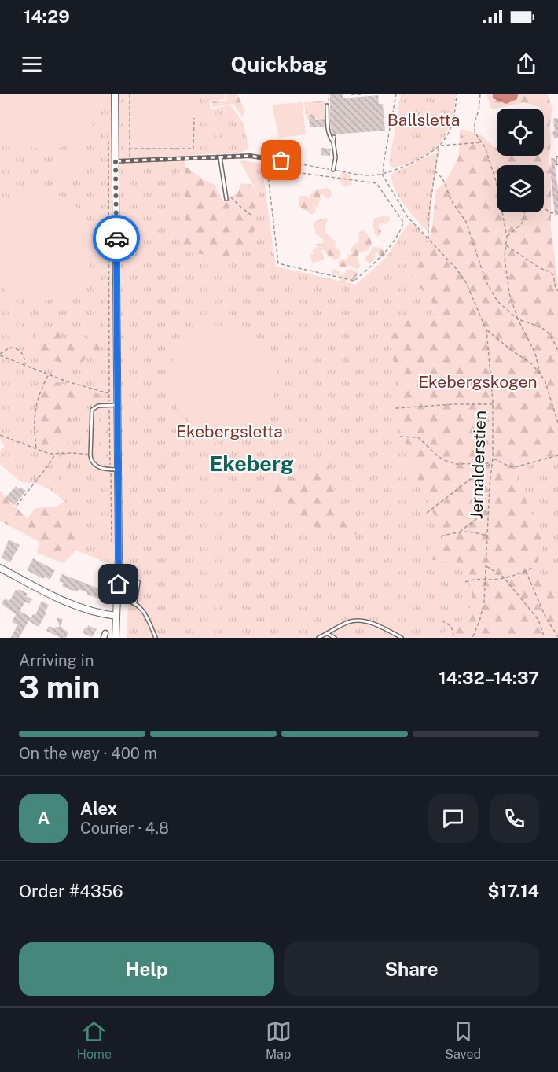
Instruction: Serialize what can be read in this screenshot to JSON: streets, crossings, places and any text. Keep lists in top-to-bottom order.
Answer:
{
  "streets": {
    "path": ["Jernalderstien"]
  },
  "districts": ["Ekeberg"],
  "parks": ["Ballsletta", "Ekebergskogen", "Ekebergsletta"],
  "page": {
    "status": "14:29",
    "header": "Quickbag",
    "heading": ["3 min", "Arriving in", "14:32–14:37"],
    "panel": [
      "Alex",
      "Courier · 4.8",
      "Order #4356",
      "$17.14"
    ],
    "bar": "On the way · 400 m",
    "round": "A",
    "buttons": ["Help", "Share"],
    "tabs": ["Home", "Map", "Saved"]
  }
}
